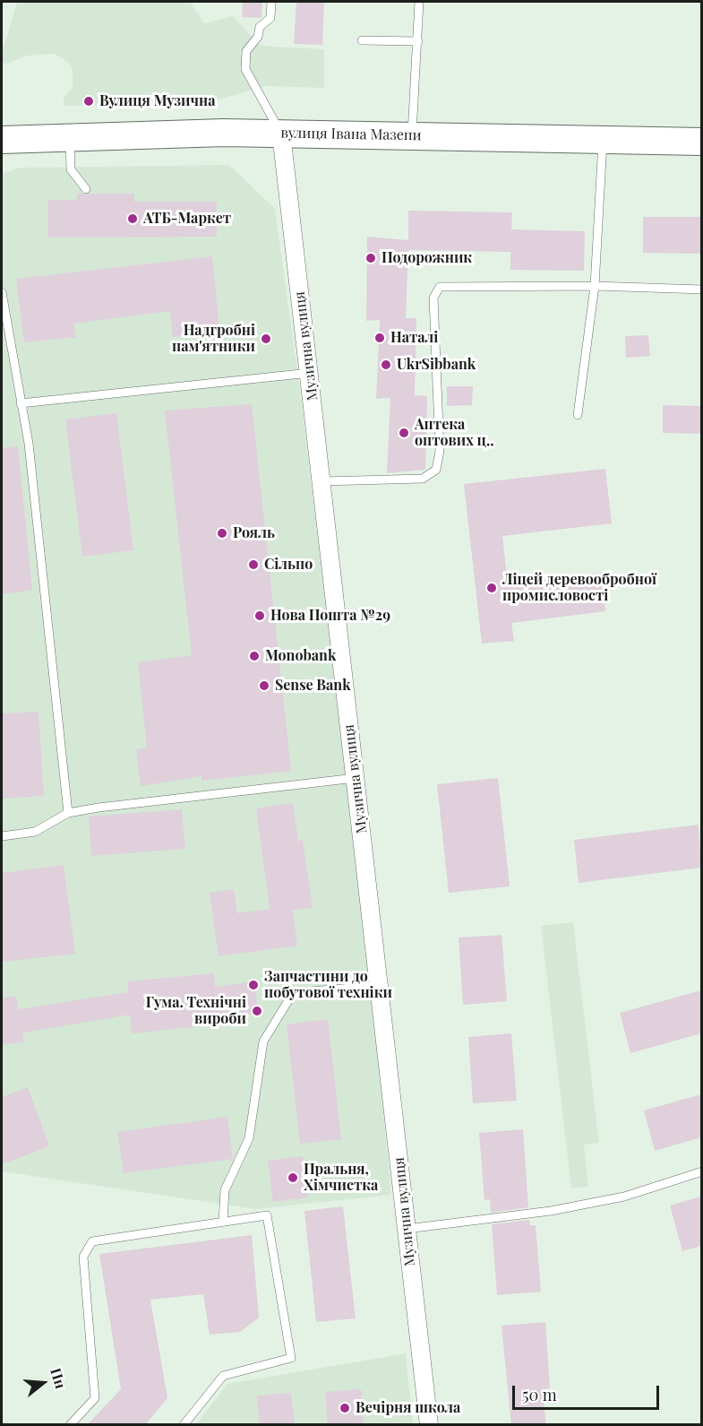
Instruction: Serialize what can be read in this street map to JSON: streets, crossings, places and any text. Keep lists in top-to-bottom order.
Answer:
{
  "streets": {
    "main road": ["вулиця Івана Мазепи"],
    "street": ["Музична вулиця"]
  },
  "crossings": [
    ["вулиця Івана Мазепи", "Музична вулиця"]
  ],
  "places": [
    "Вулиця Музична",
    "АТБ-Маркет",
    "Подорожник",
    "Наталі",
    "Надгробні пам'ятники",
    "UkrSibbank",
    "Аптека оптових ц‥",
    "Рояль",
    "Сільпо",
    "Ліцей деревообробної промисловості",
    "Нова Пошта №29",
    "Monobank",
    "Sense Bank",
    "Запчастини до побутової техніки",
    "Гума. Технічні вироби",
    "Пральня, Хімчистка",
    "Вечірня школа"
  ],
  "scale_bar": "50 m",
  "north": "right"
}
